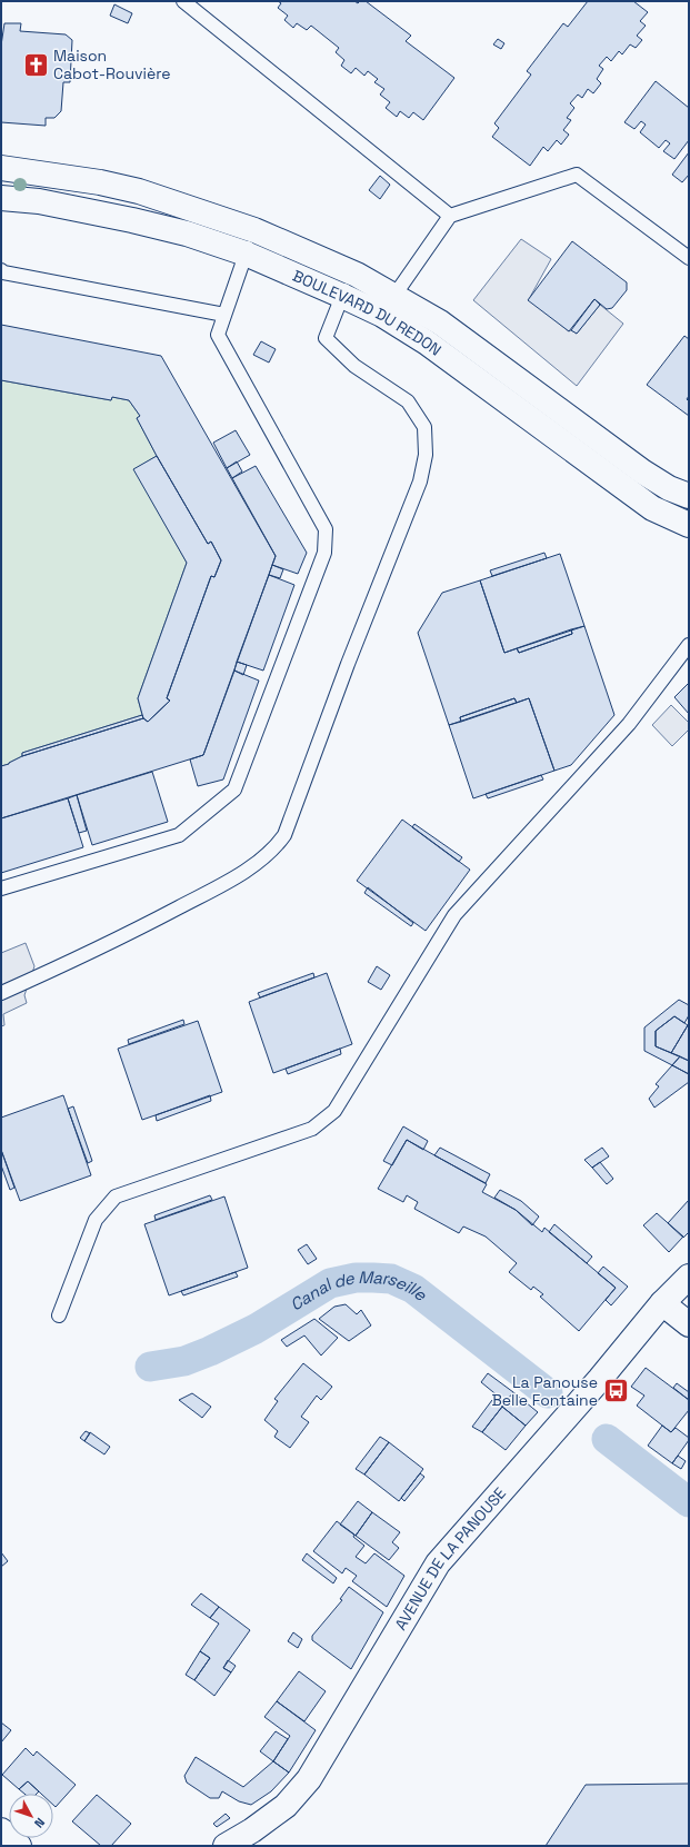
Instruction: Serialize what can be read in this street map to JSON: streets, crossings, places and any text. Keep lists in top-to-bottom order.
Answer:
{
  "streets": {
    "street": ["BOULEVARD DU REDON", "AVENUE DE LA PANOUSE"]
  },
  "water": ["Canal de Marseille"],
  "places": {
    "church": ["Maison Cabot-Rouvière"],
    "bus stop": ["La Panouse Belle Fontaine"]
  },
  "north": "bottom right"
}
